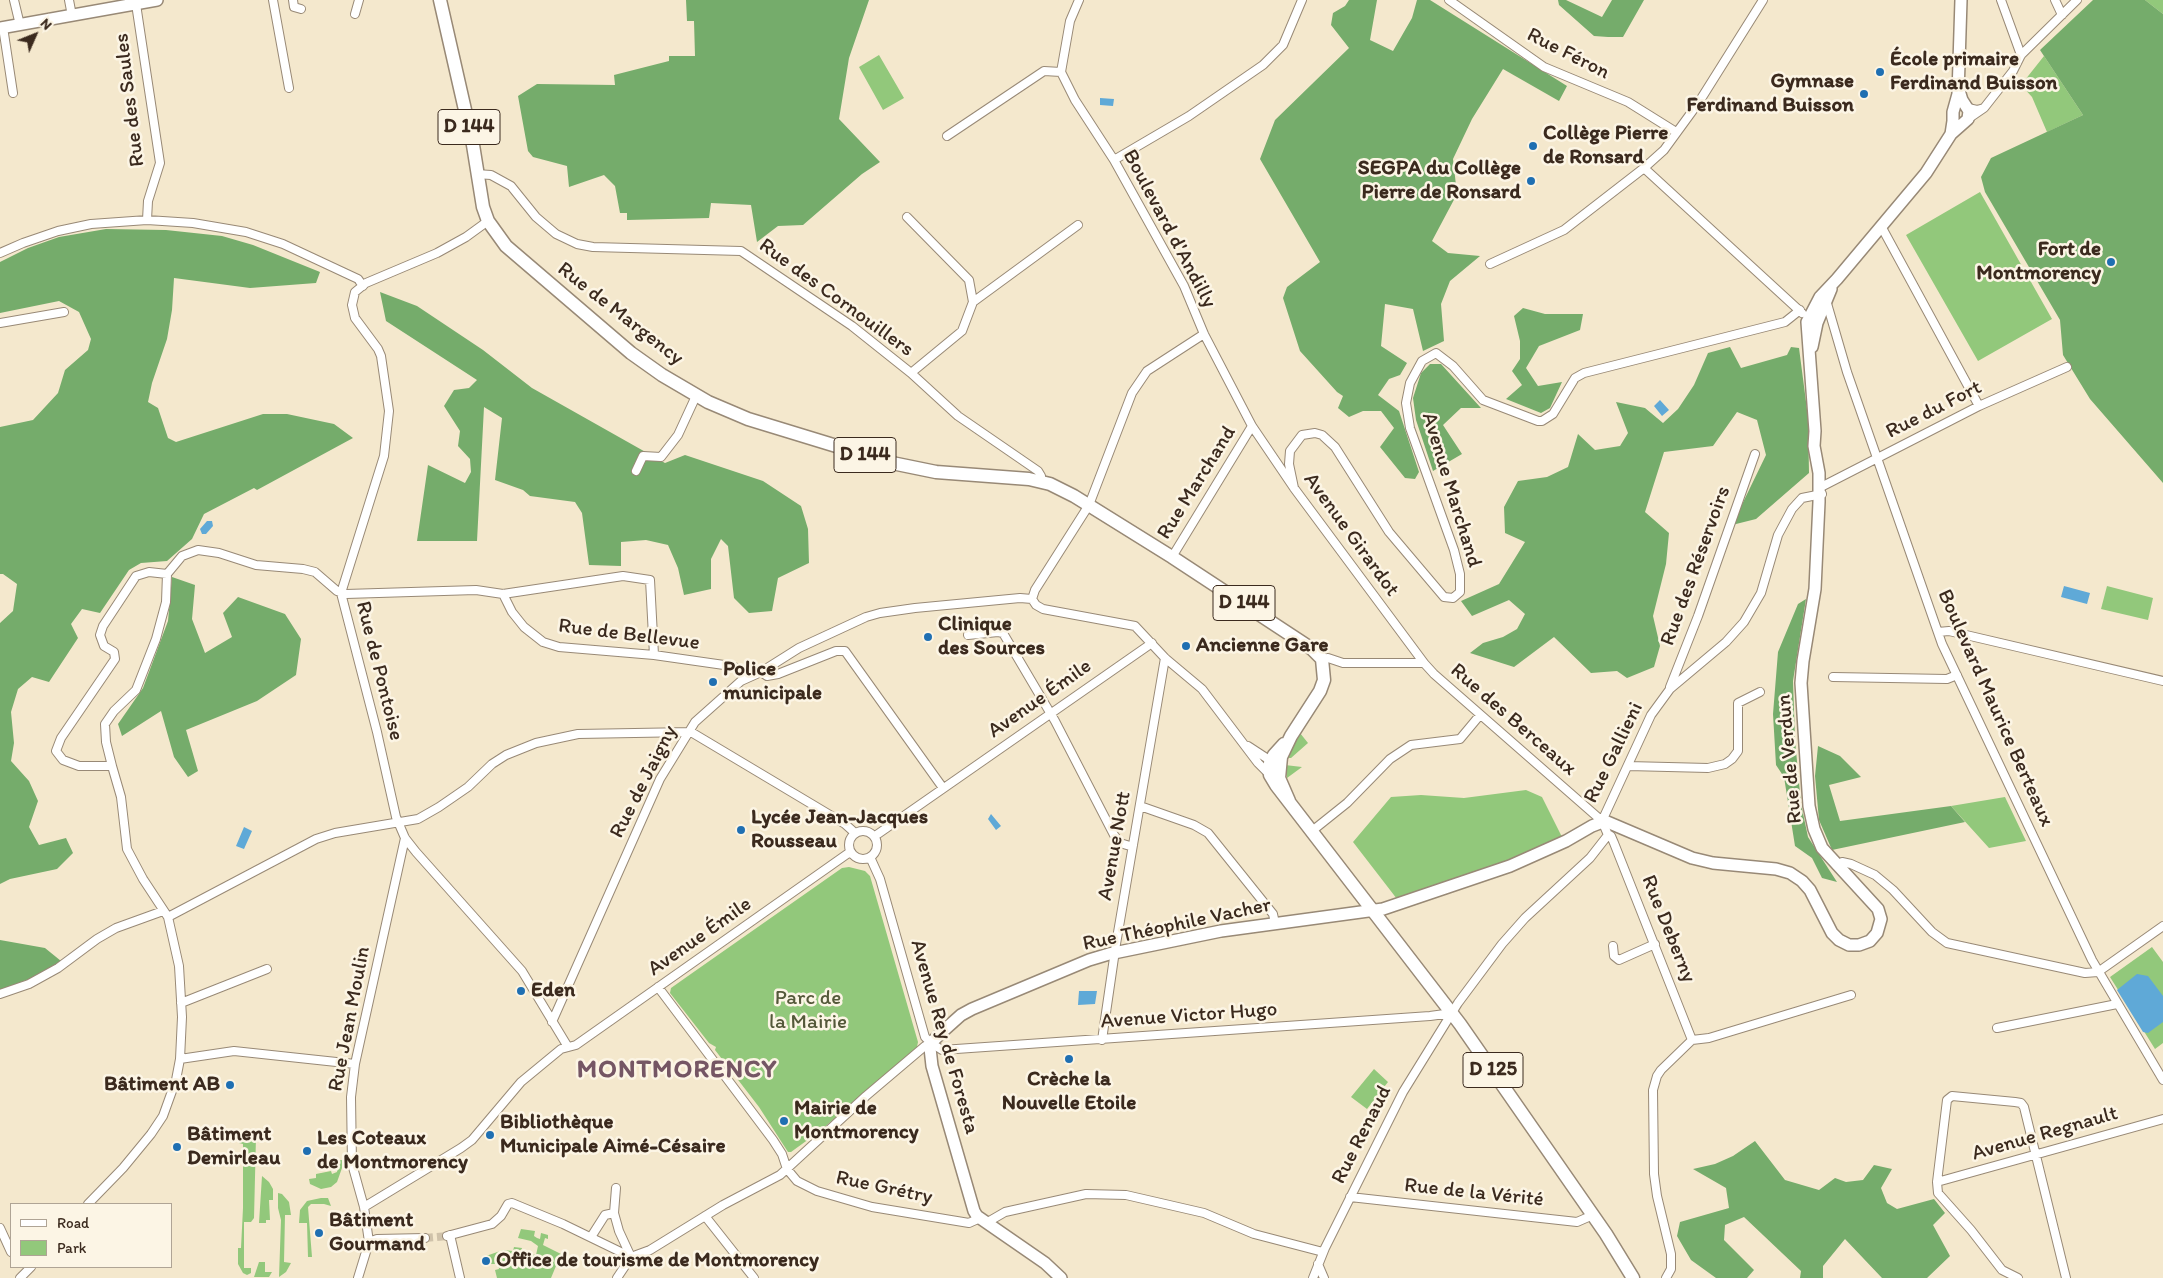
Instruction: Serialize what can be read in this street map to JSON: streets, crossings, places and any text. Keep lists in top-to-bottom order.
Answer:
{
  "streets": {
    "main road": [
      "D 144",
      "Rue de Margency",
      "Rue Gallieni",
      "Rue de Verdun",
      "Rue Théophile Vacher",
      "Avenue Rey de Foresta",
      "D 125"
    ],
    "street": [
      "Rue Féron",
      "Rue des Saules",
      "Boulevard d'Andilly",
      "Rue des Cornouillers",
      "Rue du Fort",
      "Rue Marchand",
      "Avenue Marchand",
      "Avenue Girardot",
      "Rue des Réservoirs",
      "Rue de Bellevue",
      "Rue de Pontoise",
      "Avenue Émile",
      "Boulevard Maurice Berteaux",
      "Rue des Berceaux",
      "Rue de Jaigny",
      "Avenue Nott",
      "Rue Deberny",
      "Avenue Victor Hugo",
      "Rue Jean Moulin",
      "Avenue Regnault",
      "Rue Renaud",
      "Rue Grétry",
      "Rue de la Vérité"
    ]
  },
  "crossings": [
    ["D 144", "Boulevard d'Andilly"],
    ["D 144", "Rue des Cornouillers"],
    ["D 144", "Rue de Margency"],
    ["D 144", "Rue Marchand"],
    ["Boulevard d'Andilly", "Rue de Margency"],
    ["Boulevard d'Andilly", "Avenue Girardot"],
    ["Rue des Cornouillers", "Rue de Margency"],
    ["Rue du Fort", "Boulevard Maurice Berteaux"],
    ["Rue du Fort", "Rue Gallieni"],
    ["Rue du Fort", "Rue de Verdun"],
    ["Rue Marchand", "Avenue Girardot"],
    ["Avenue Marchand", "Avenue Girardot"],
    ["Avenue Marchand", "Rue de Verdun"],
    ["Avenue Girardot", "Rue des Berceaux"],
    ["Rue des Réservoirs", "Rue Gallieni"],
    ["Rue de Bellevue", "Rue de Jaigny"],
    ["Rue de Pontoise", "Avenue Émile"],
    ["Rue de Pontoise", "Rue de Jaigny"],
    ["Rue de Pontoise", "Rue Jean Moulin"],
    ["Avenue Émile", "Rue Jean Moulin"],
    ["Avenue Émile", "Avenue Rey de Foresta"],
    ["Rue des Berceaux", "Rue Gallieni"],
    ["Rue des Berceaux", "Rue de Verdun"],
    ["Rue des Berceaux", "Rue Deberny"],
    ["Rue Gallieni", "Rue de Verdun"],
    ["Rue Gallieni", "Rue Théophile Vacher"],
    ["Rue Gallieni", "Rue Deberny"],
    ["Rue Gallieni", "D 125"],
    ["Rue de Verdun", "Rue Deberny"],
    ["Avenue Nott", "Rue Théophile Vacher"],
    ["Avenue Nott", "Avenue Victor Hugo"],
    ["Rue Théophile Vacher", "Avenue Victor Hugo"],
    ["Rue Théophile Vacher", "Avenue Rey de Foresta"],
    ["Rue Théophile Vacher", "D 125"],
    ["Rue Théophile Vacher", "Rue Grétry"],
    ["Rue Deberny", "Rue Renaud"],
    ["Avenue Victor Hugo", "Avenue Rey de Foresta"],
    ["Avenue Victor Hugo", "D 125"],
    ["Avenue Victor Hugo", "Rue Renaud"],
    ["Avenue Rey de Foresta", "Rue Grétry"],
    ["D 125", "Rue Renaud"],
    ["D 125", "Rue de la Vérité"],
    ["Rue Renaud", "Rue de la Vérité"]
  ],
  "districts": ["MONTMORENCY"],
  "parks": ["Parc de la Mairie"],
  "places": [
    "École primaire Ferdinand Buisson",
    "Gymnase Ferdinand Buisson",
    "Collège Pierre de Ronsard",
    "SEGPA du Collège Pierre de Ronsard",
    "Fort de Montmorency",
    "Clinique des Sources",
    "Ancienne Gare",
    "Police municipale",
    "Lycée Jean-Jacques Rousseau",
    "Eden",
    "Crèche la Nouvelle Etoile",
    "Bâtiment AB",
    "Mairie de Montmorency",
    "Bibliothèque Municipale Aimé-Césaire",
    "Bâtiment Demirleau",
    "Les Coteaux de Montmorency",
    "Bâtiment Gourmand",
    "Office de tourisme de Montmorency"
  ],
  "legend": ["Road", "Park"],
  "north": "top right"
}
